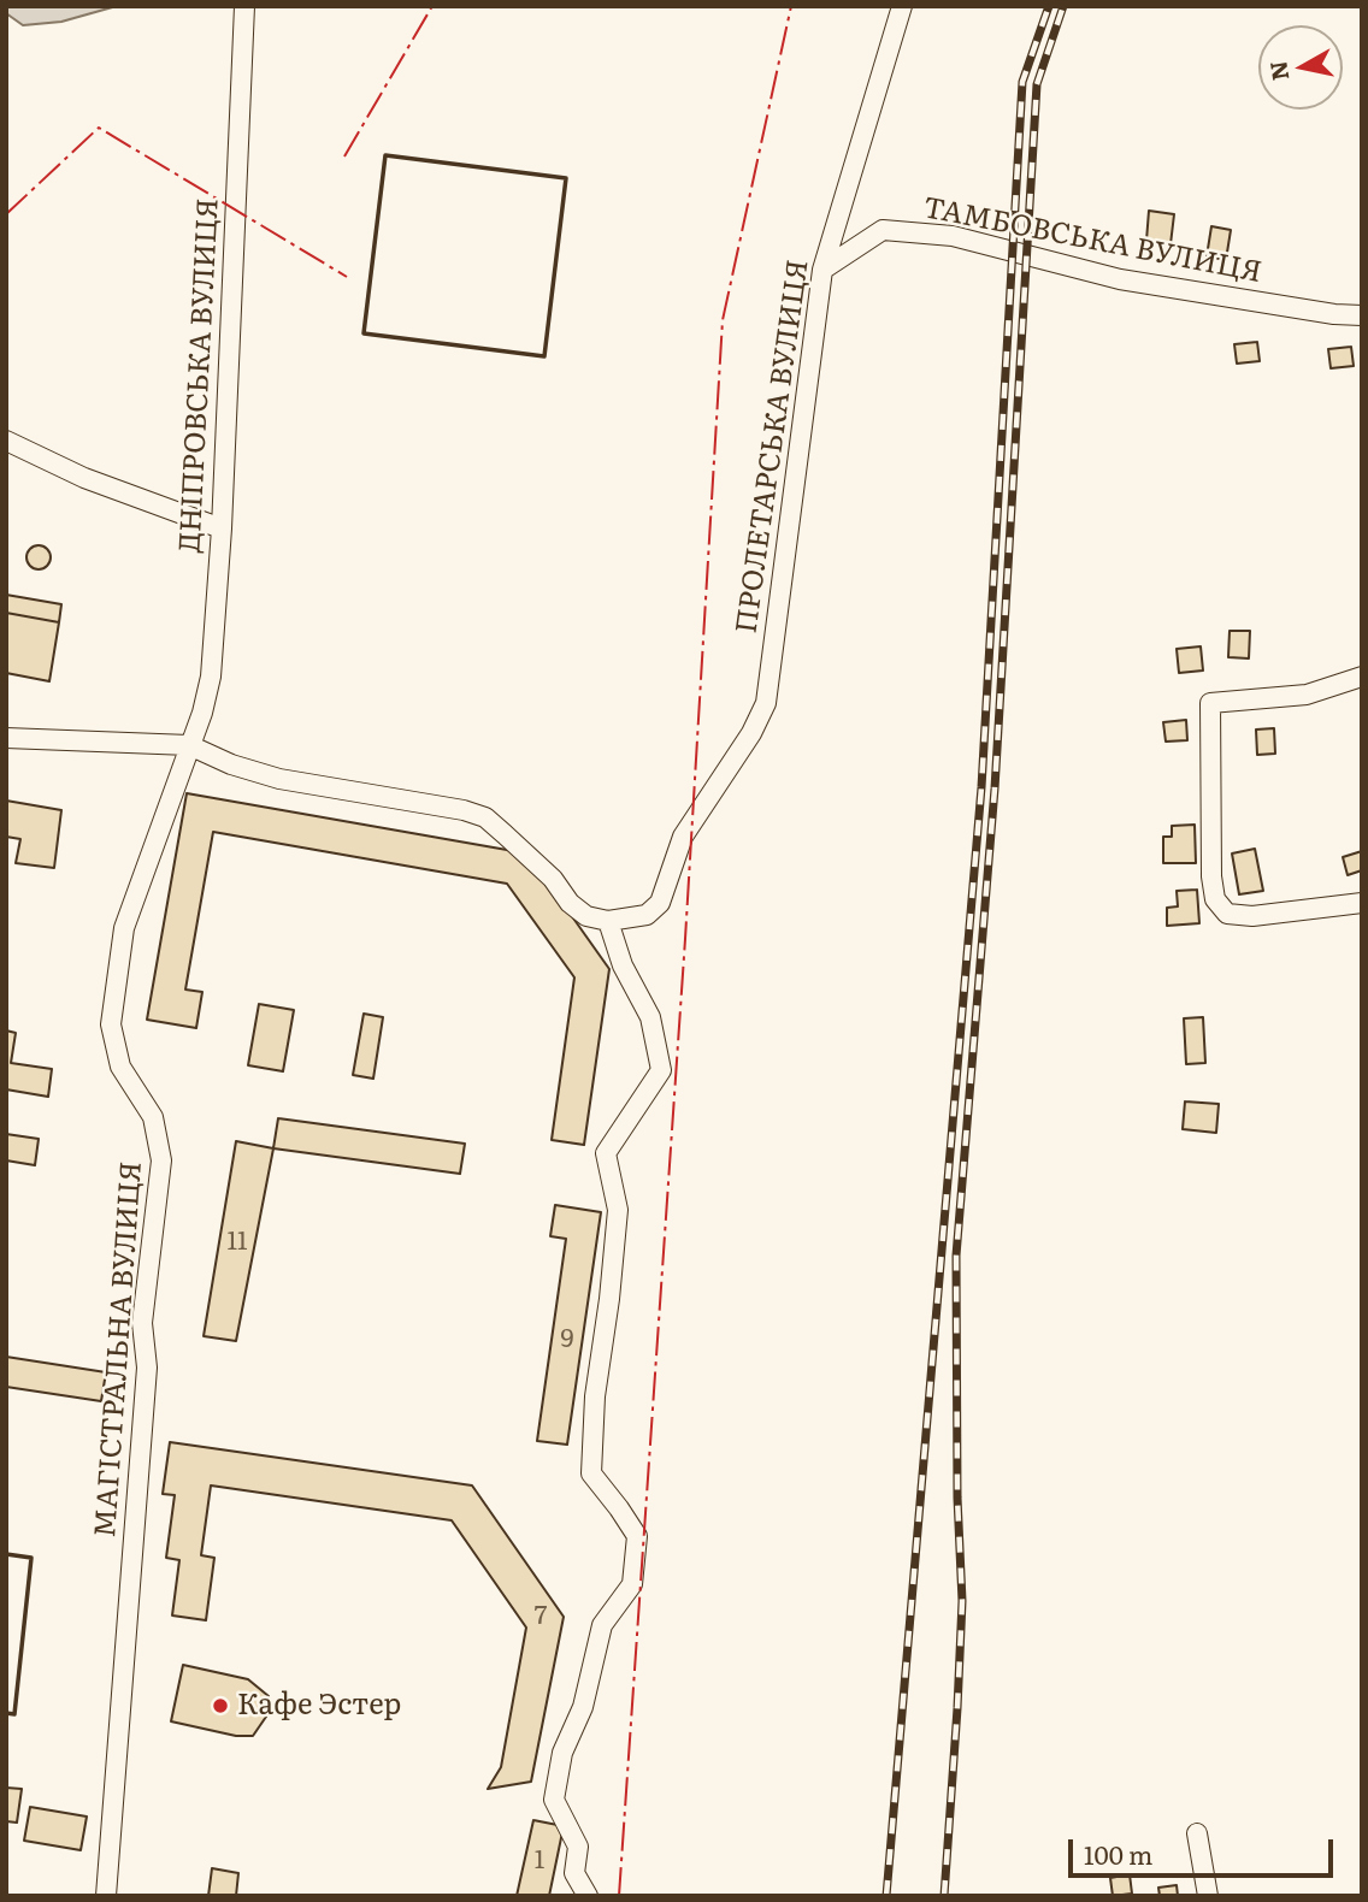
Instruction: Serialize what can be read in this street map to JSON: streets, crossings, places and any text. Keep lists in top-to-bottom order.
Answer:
{
  "streets": {
    "street": [
      "ТАМБОВСЬКА ВУЛИЦЯ",
      "ДНІПРОВСЬКА ВУЛИЦЯ",
      "ПРОЛЕТАРСЬКА ВУЛИЦЯ",
      "МАГІСТРАЛЬНА ВУЛИЦЯ"
    ]
  },
  "crossings": [
    ["ТАМБОВСЬКА ВУЛИЦЯ", "ПРОЛЕТАРСЬКА ВУЛИЦЯ"],
    ["ДНІПРОВСЬКА ВУЛИЦЯ", "МАГІСТРАЛЬНА ВУЛИЦЯ"]
  ],
  "places": ["Кафе Эстер"],
  "house_numbers": [
    "11",
    "9",
    "7",
    "1"
  ],
  "scale_bar": "100 m",
  "north": "left"
}
